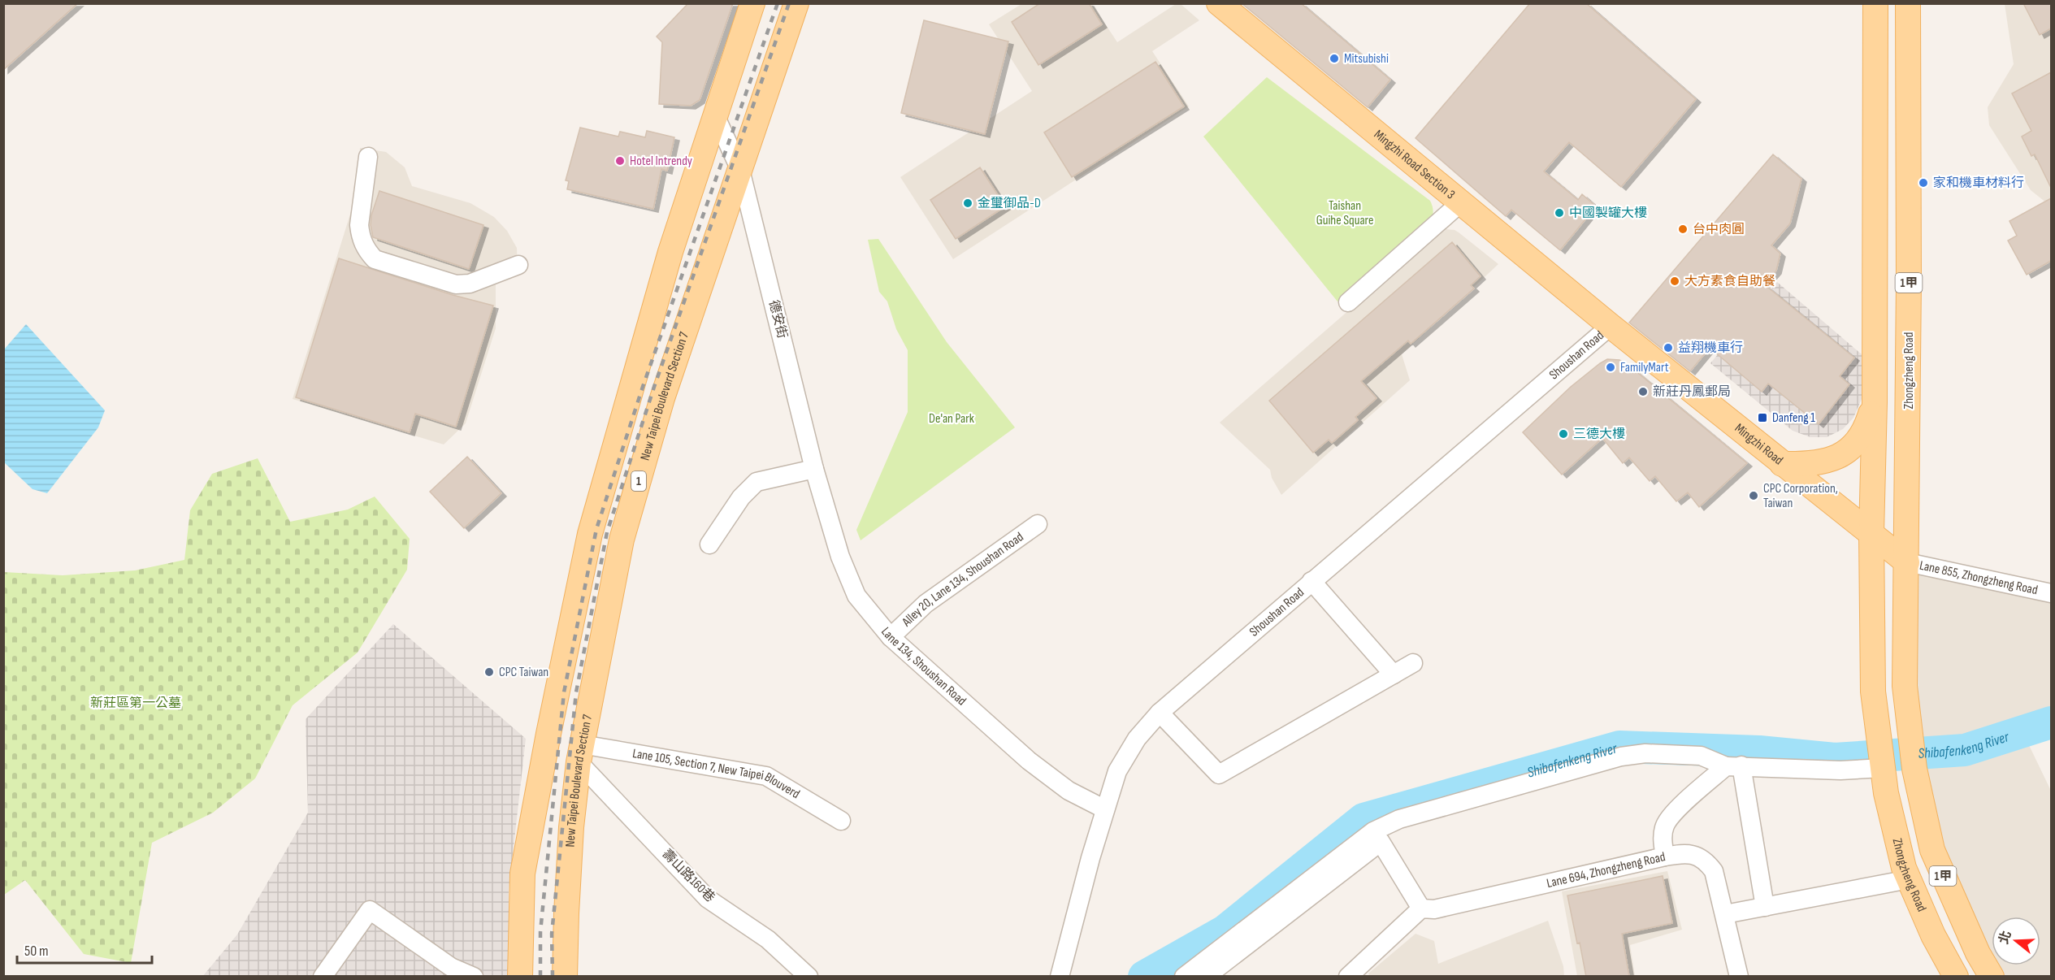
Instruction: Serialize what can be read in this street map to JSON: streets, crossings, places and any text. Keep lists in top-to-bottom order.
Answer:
{
  "streets": {
    "main road": [
      "Mingzhi Road Section 3",
      "1甲",
      "Zhongzheng Road",
      "New Taipei Boulevard Section 7",
      "Mingzhi Road",
      "1"
    ],
    "street": [
      "德安街",
      "Shoushan Road",
      "Lane 855, Zhongzheng Road",
      "Alley 20, Lane 134, Shoushan Road",
      "Lane 134, Shoushan Road",
      "Lane 105, Section 7, New Taipei Blouverd",
      "Lane 694, Zhongzheng Road",
      "壽山路160巷"
    ]
  },
  "crossings": [
    ["Mingzhi Road Section 3", "Shoushan Road"],
    ["Mingzhi Road Section 3", "Mingzhi Road"],
    ["1甲", "Zhongzheng Road"],
    ["1甲", "Mingzhi Road"],
    ["德安街", "New Taipei Boulevard Section 7"],
    ["德安街", "Lane 134, Shoushan Road"],
    ["Shoushan Road", "Mingzhi Road"],
    ["Shoushan Road", "Lane 134, Shoushan Road"],
    ["Zhongzheng Road", "Mingzhi Road"],
    ["Zhongzheng Road", "Lane 855, Zhongzheng Road"],
    ["New Taipei Boulevard Section 7", "Lane 105, Section 7, New Taipei Blouverd"],
    ["New Taipei Boulevard Section 7", "壽山路160巷"],
    ["Mingzhi Road", "Lane 855, Zhongzheng Road"],
    ["Alley 20, Lane 134, Shoushan Road", "Lane 134, Shoushan Road"],
    ["Lane 105, Section 7, New Taipei Blouverd", "壽山路160巷"]
  ],
  "water": ["Shibafenkeng River"],
  "parks": ["Taishan Guihe Square", "De'an Park", "新莊區第一公墓"],
  "places": {
    "other": [
      "Mitsubishi",
      "Hotel Intrendy",
      "家和機車材料行",
      "金璽御品-D",
      "中國製罐大樓",
      "台中肉圓",
      "大方素食自助餐",
      "益翔機車行",
      "FamilyMart",
      "新莊丹鳳郵局",
      "三德大樓",
      "CPC Corporation, Taiwan",
      "CPC Taiwan"
    ],
    "transit": ["Danfeng 1"]
  },
  "scale_bar": "50 m",
  "north": "left"
}
